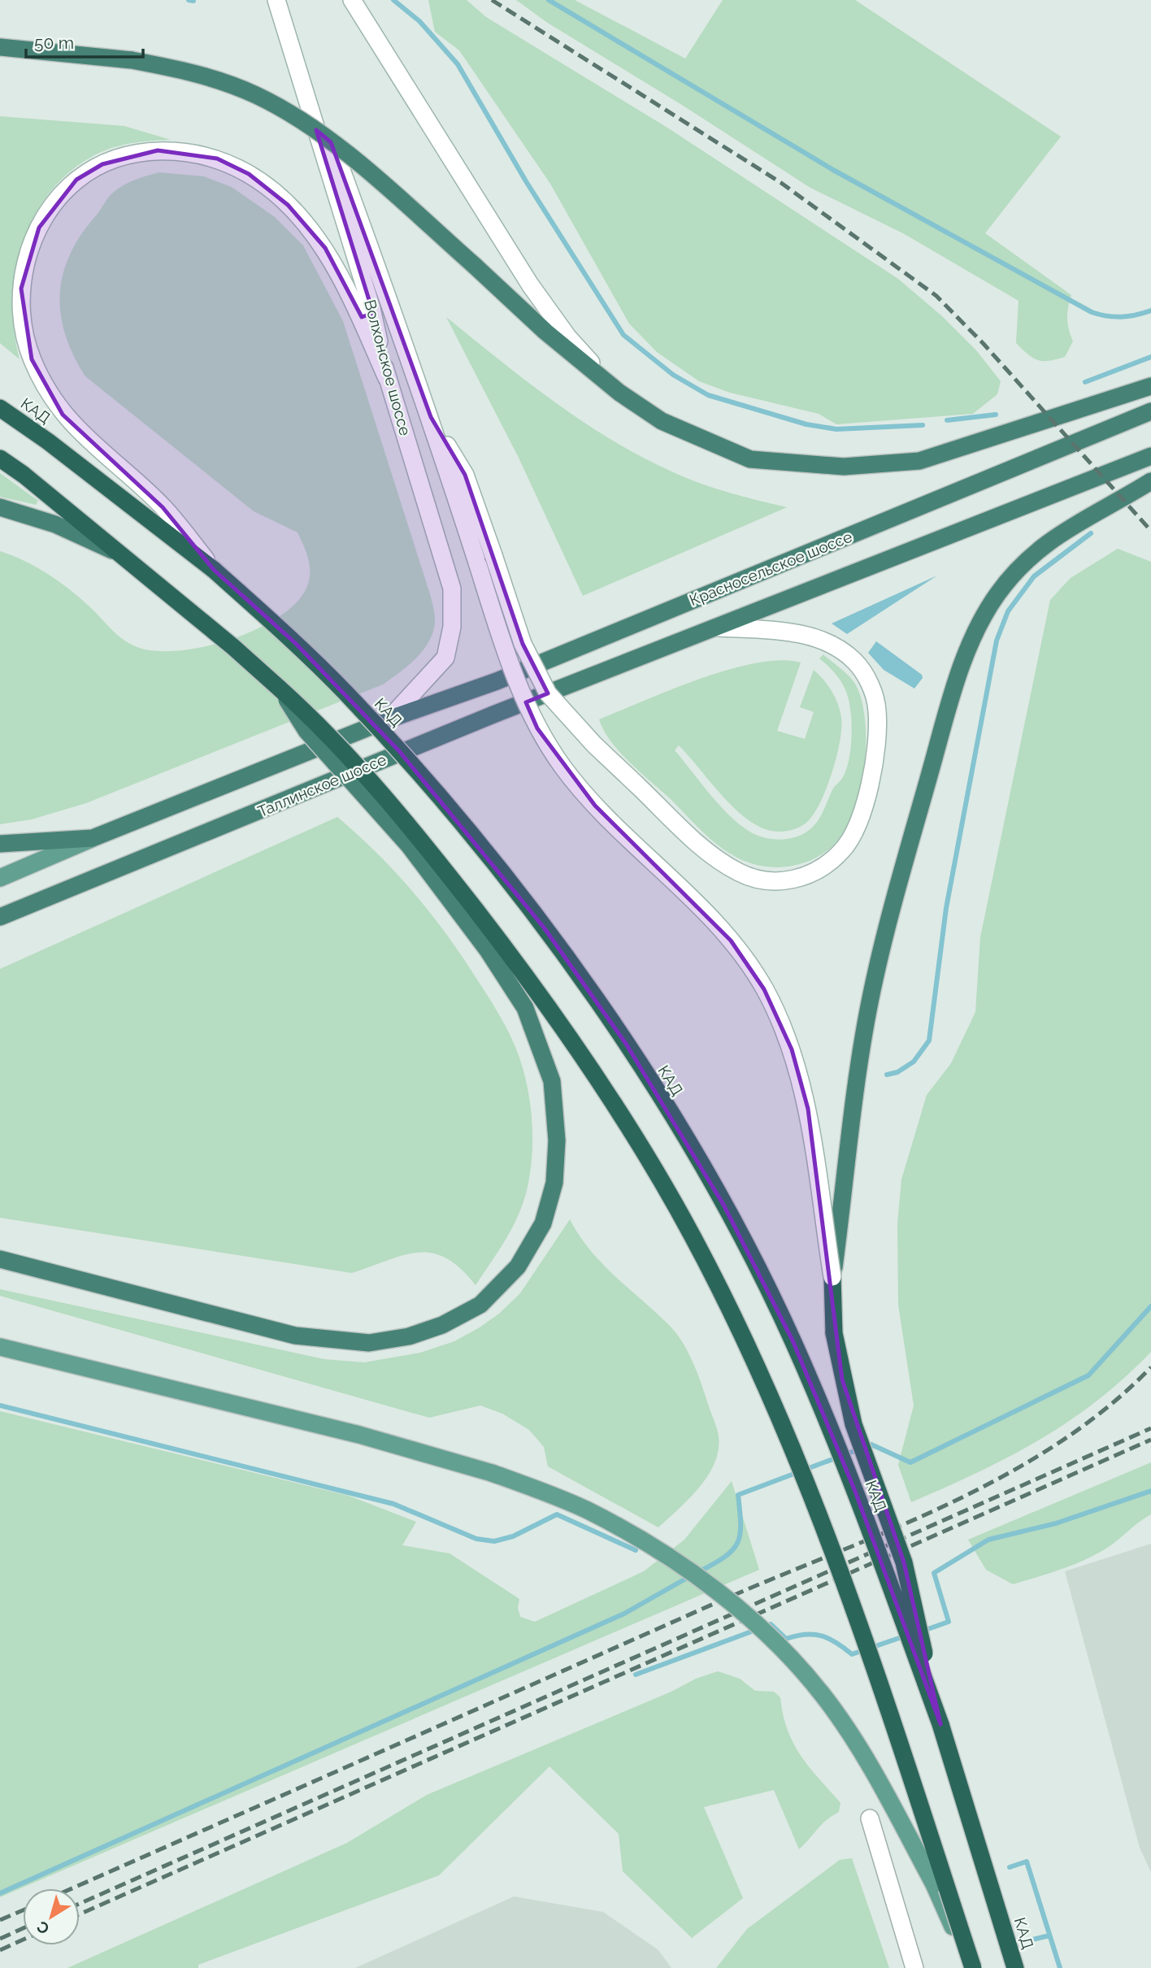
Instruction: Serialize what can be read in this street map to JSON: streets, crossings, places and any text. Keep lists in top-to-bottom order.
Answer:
{
  "streets": {
    "highway": ["КАД", "Красносельское шоссе", "Таллинское шоссе"],
    "main road": ["Волхонское шоссе"]
  },
  "crossings": [
    ["Волхонское шоссе", "Красносельское шоссе"]
  ],
  "scale_bar": "50 m",
  "north": "bottom left"
}
